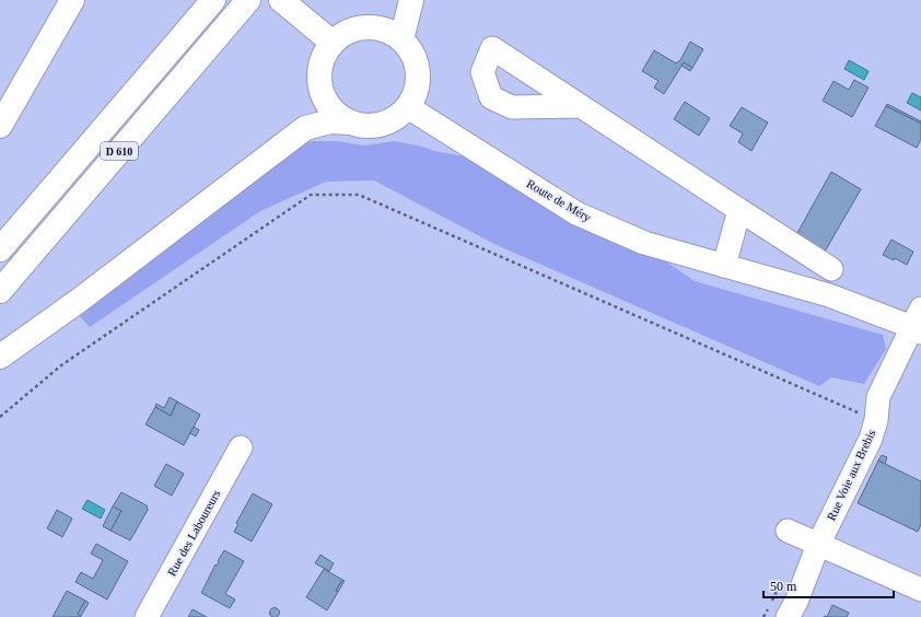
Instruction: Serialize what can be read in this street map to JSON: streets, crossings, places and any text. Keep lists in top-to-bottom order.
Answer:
{
  "streets": {
    "main road": ["D 610"],
    "street": ["Route de Méry", "Rue Voie aux Brebis", "Rue des Laboureurs"]
  },
  "crossings": [
    ["Route de Méry", "Rue Voie aux Brebis"]
  ],
  "scale_bar": "50 m"
}
